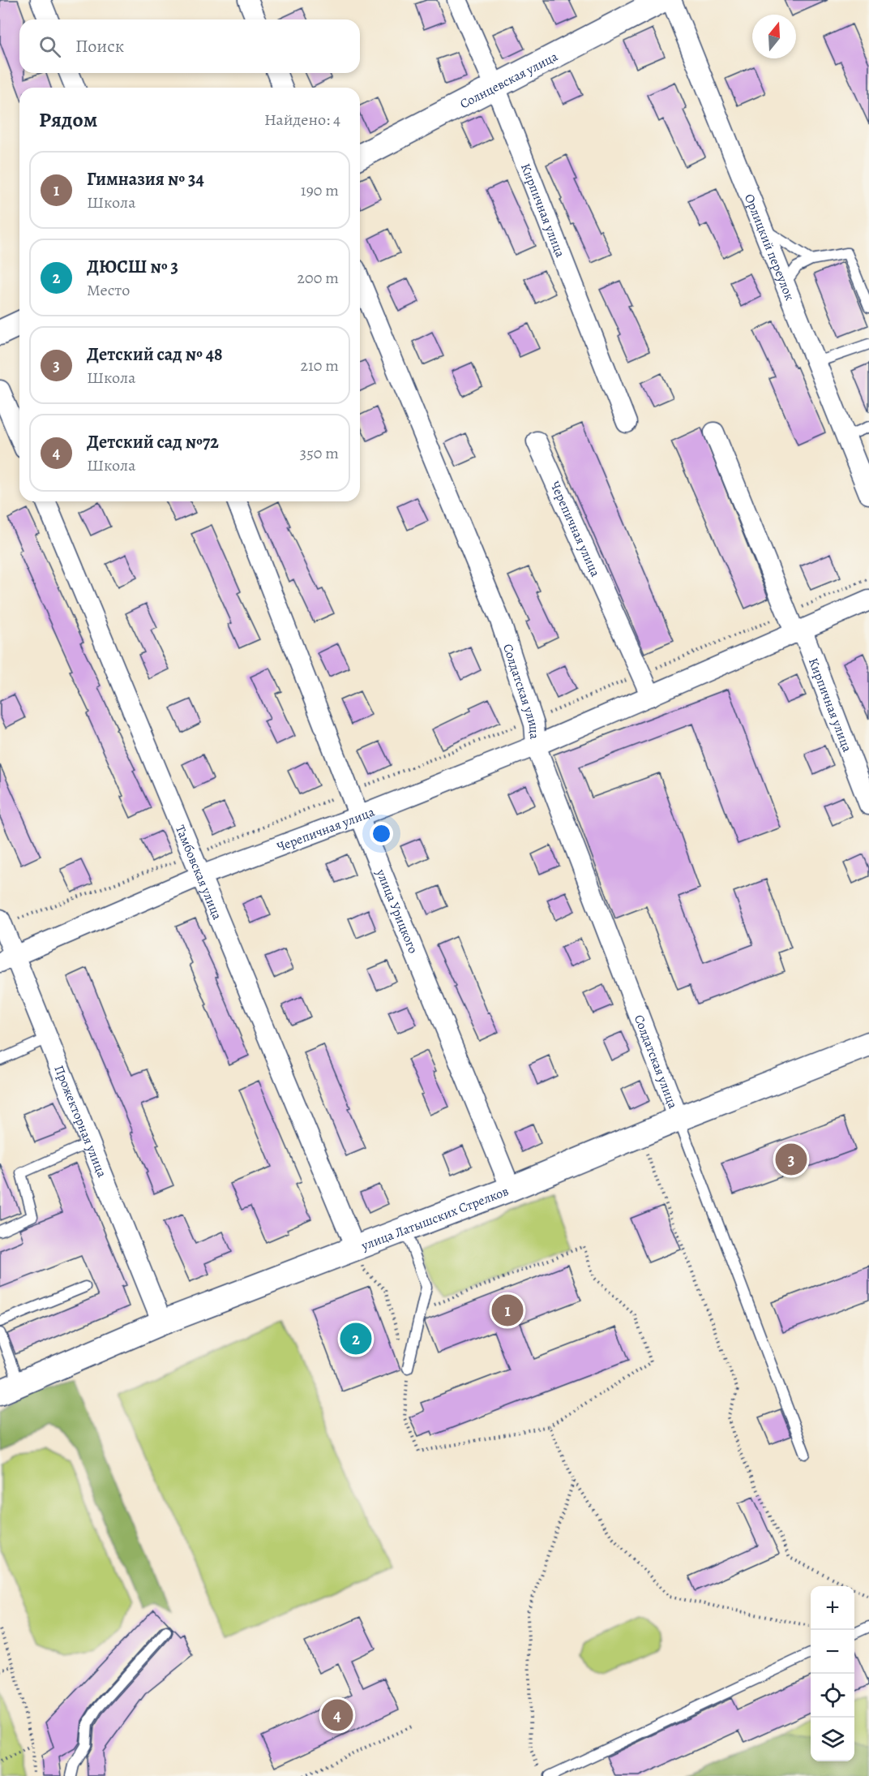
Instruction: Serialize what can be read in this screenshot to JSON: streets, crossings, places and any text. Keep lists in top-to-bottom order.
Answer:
{
  "streets": {
    "street": [
      "Солнцевская улица",
      "Кирпичная улица",
      "Орлицкий переулок",
      "Черепичная улица",
      "Солдатская улица",
      "Тамбовская улица",
      "улица Урицкого",
      "Прожекторная улица",
      "улица Латышских Стрелков"
    ]
  },
  "crossings": [
    ["Солнцевская улица", "Кирпичная улица"],
    ["Кирпичная улица", "Черепичная улица"],
    ["Черепичная улица", "Солдатская улица"],
    ["Черепичная улица", "Тамбовская улица"],
    ["Черепичная улица", "улица Урицкого"],
    ["Черепичная улица", "Прожекторная улица"],
    ["Солдатская улица", "улица Латышских Стрелков"],
    ["Тамбовская улица", "улица Латышских Стрелков"],
    ["улица Урицкого", "улица Латышских Стрелков"],
    ["Прожекторная улица", "улица Латышских Стрелков"]
  ],
  "north": "top",
  "page": {
    "search": "Поиск",
    "heading": ["Рядом", "Найдено: 4"],
    "list": [
      {
        "mark": "1",
        "name": "Гимназия № 34",
        "note": "Школа",
        "value": "190 m"
      },
      {
        "mark": "2",
        "name": "ДЮСШ № 3",
        "note": "Место",
        "value": "200 m"
      },
      {
        "mark": "3",
        "name": "Детский сад № 48",
        "note": "Школа",
        "value": "210 m"
      },
      {
        "mark": "4",
        "name": "Детский сад №72",
        "note": "Школа",
        "value": "350 m"
      }
    ],
    "pins": [
      "3",
      "1",
      "2",
      "4"
    ],
    "map_buttons": ["+", "−"]
  }
}
